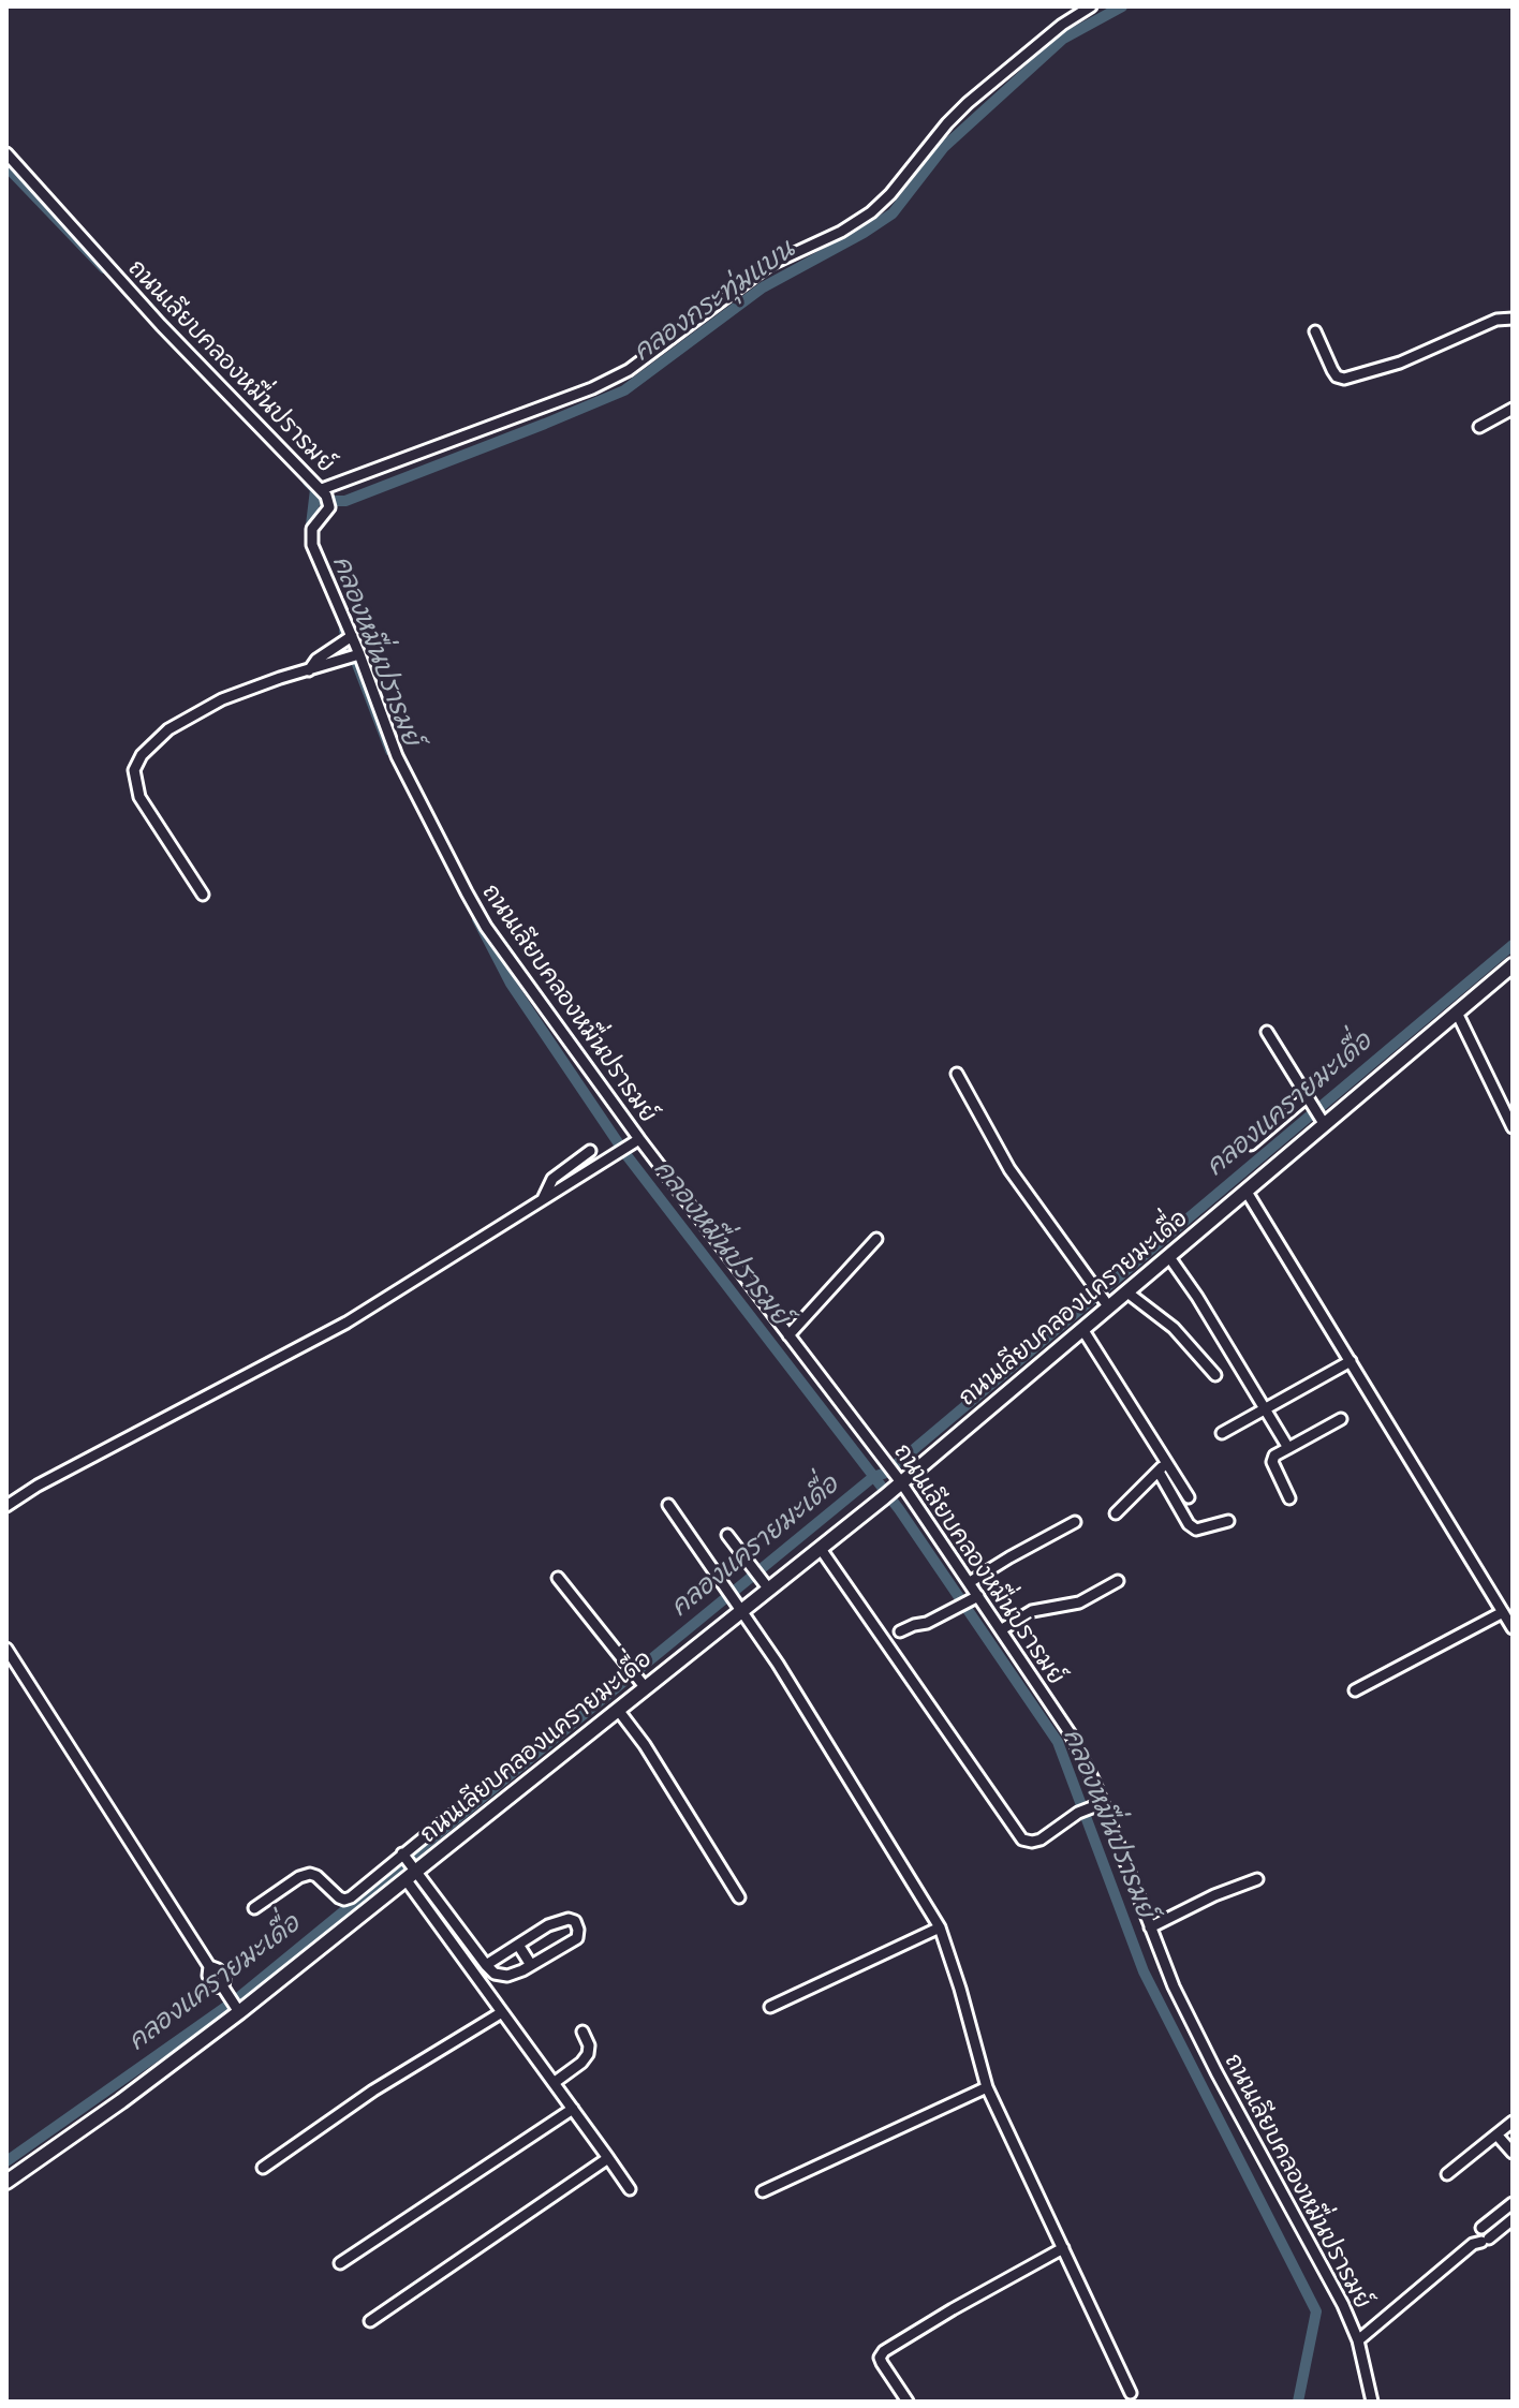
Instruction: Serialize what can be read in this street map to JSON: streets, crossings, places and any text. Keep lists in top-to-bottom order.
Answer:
{
  "streets": {
    "street": ["ถนนเลียบคลองหมื่นปรารมย์", "ถนนเลียบคลองแครายมะเดื่อ"]
  },
  "crossings": [
    ["ถนนเลียบคลองหมื่นปรารมย์", "ถนนเลียบคลองแครายมะเดื่อ"]
  ],
  "water": ["คลองกระทุ่มแบน", "คลองหมื่นปรารมย์", "คลองแครายมะเดื่อ"]
}
